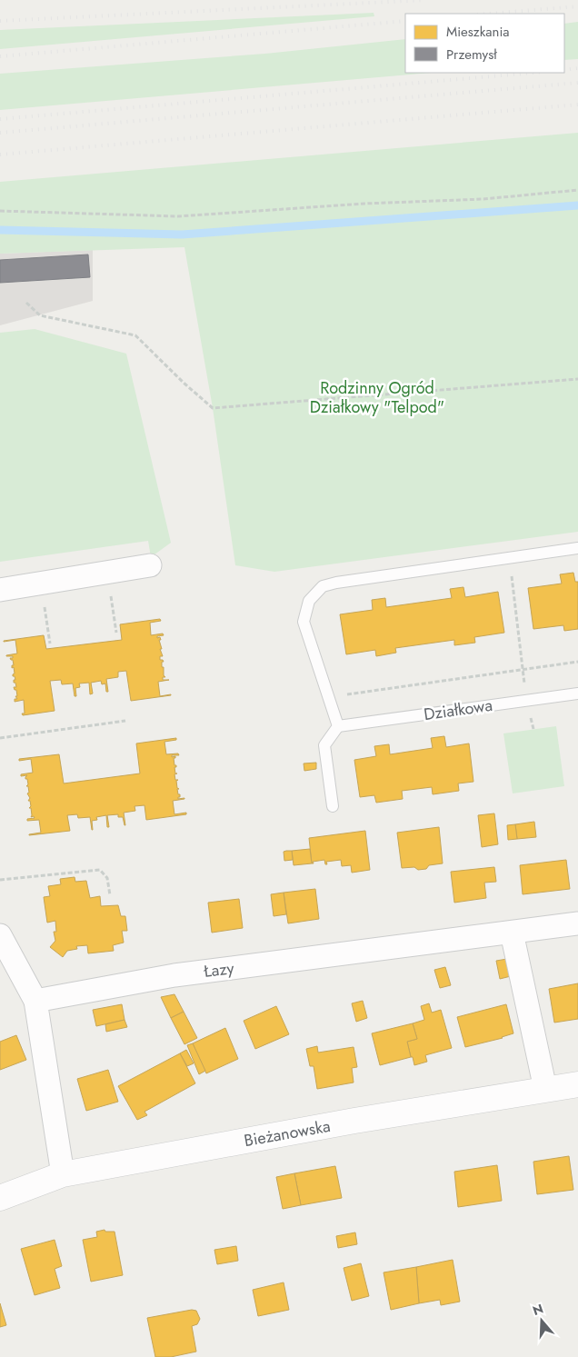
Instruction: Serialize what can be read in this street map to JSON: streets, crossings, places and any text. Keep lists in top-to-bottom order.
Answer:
{
  "streets": {
    "street": ["Łazy", "Bieżanowska"],
    "lane": ["Działkowa"]
  },
  "parks": ["Rodzinny Ogród Działkowy \"Telpod\""],
  "legend": ["Mieszkania", "Przemysł"],
  "north": "top"
}
